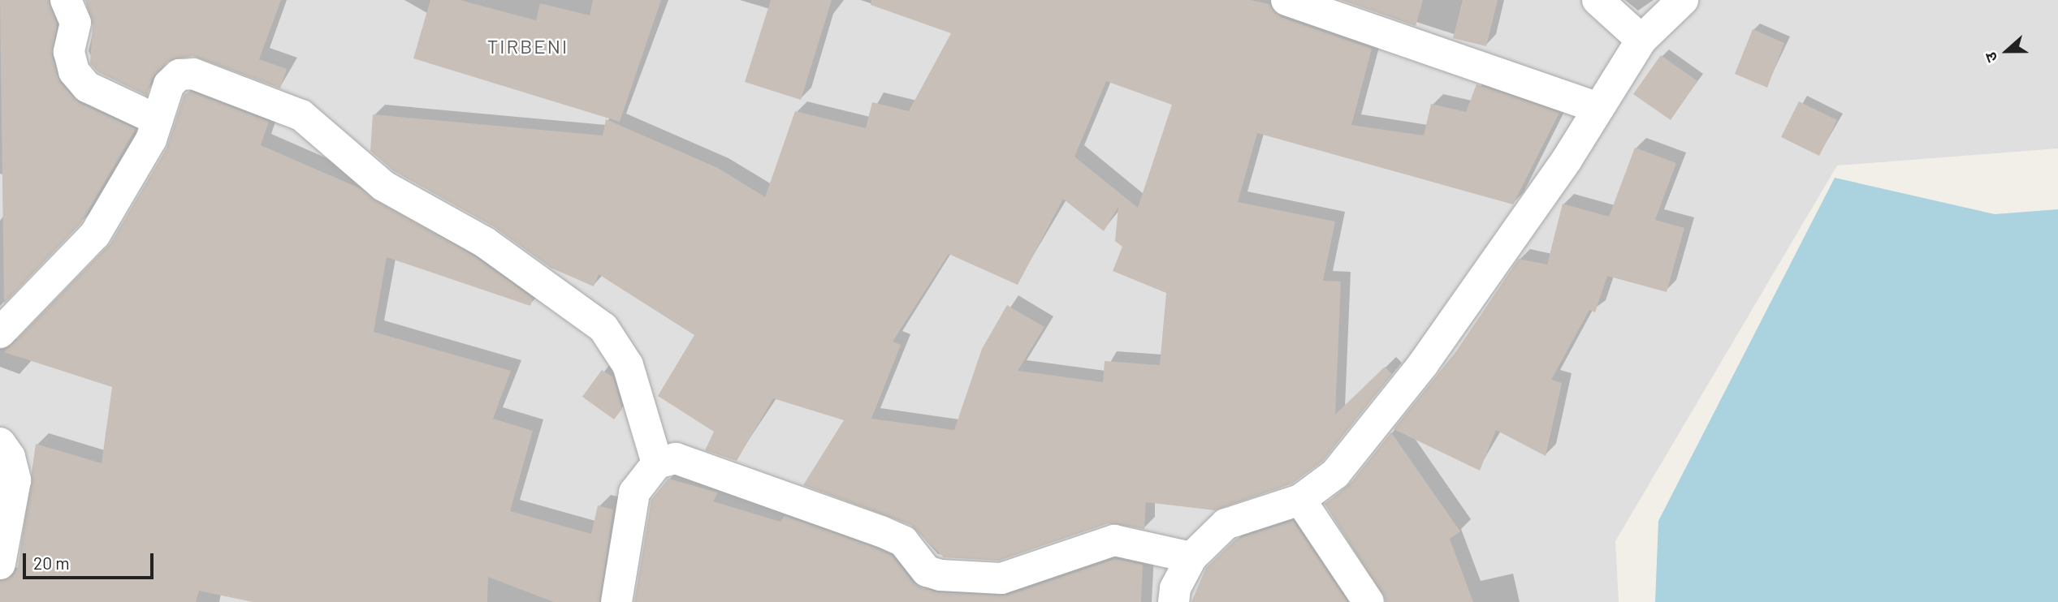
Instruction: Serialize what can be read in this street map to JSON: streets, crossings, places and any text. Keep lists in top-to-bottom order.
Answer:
{
  "districts": ["TIRBENI"],
  "scale_bar": "20 m",
  "north": "left"
}
